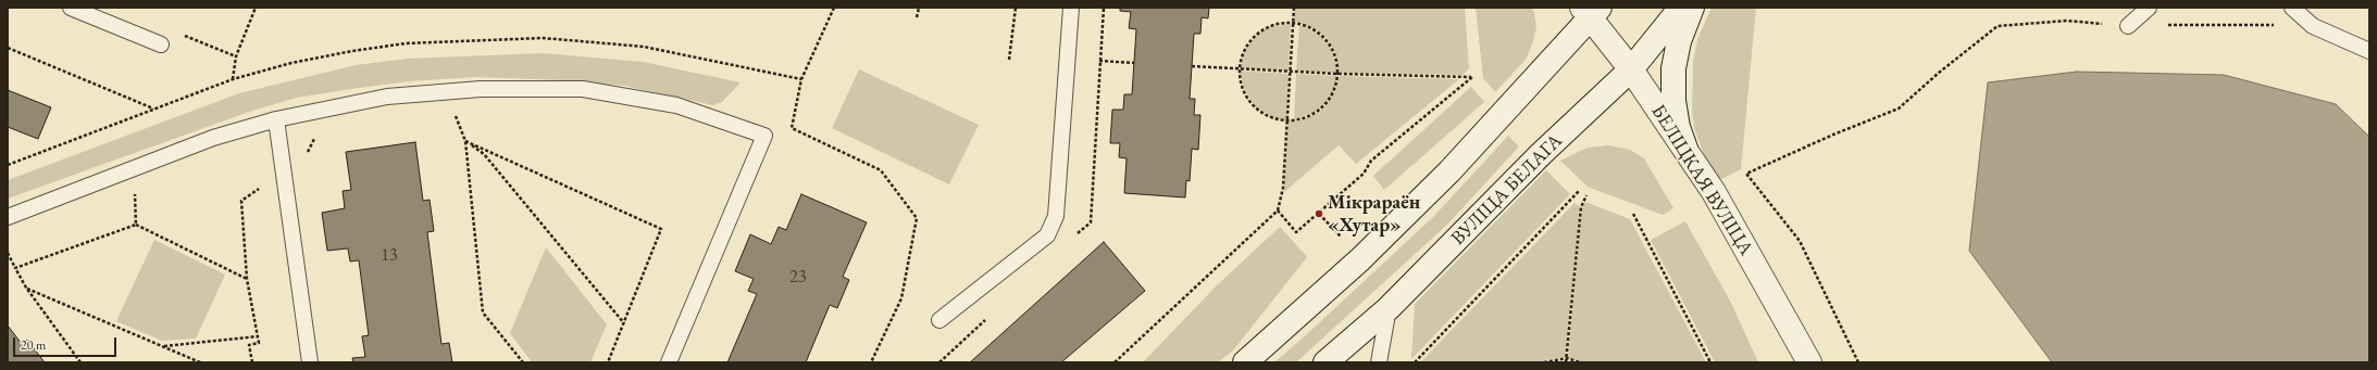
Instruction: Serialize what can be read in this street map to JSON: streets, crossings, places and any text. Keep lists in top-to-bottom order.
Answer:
{
  "streets": {
    "street": ["БЕЛІЦКАЯ ВУЛІЦА", "ВУЛІЦА БЕЛАГА"]
  },
  "crossings": [
    ["БЕЛІЦКАЯ ВУЛІЦА", "ВУЛІЦА БЕЛАГА"]
  ],
  "places": ["Мікрараён «Хутар»"],
  "house_numbers": ["13", "23"],
  "scale_bar": "20 m"
}
